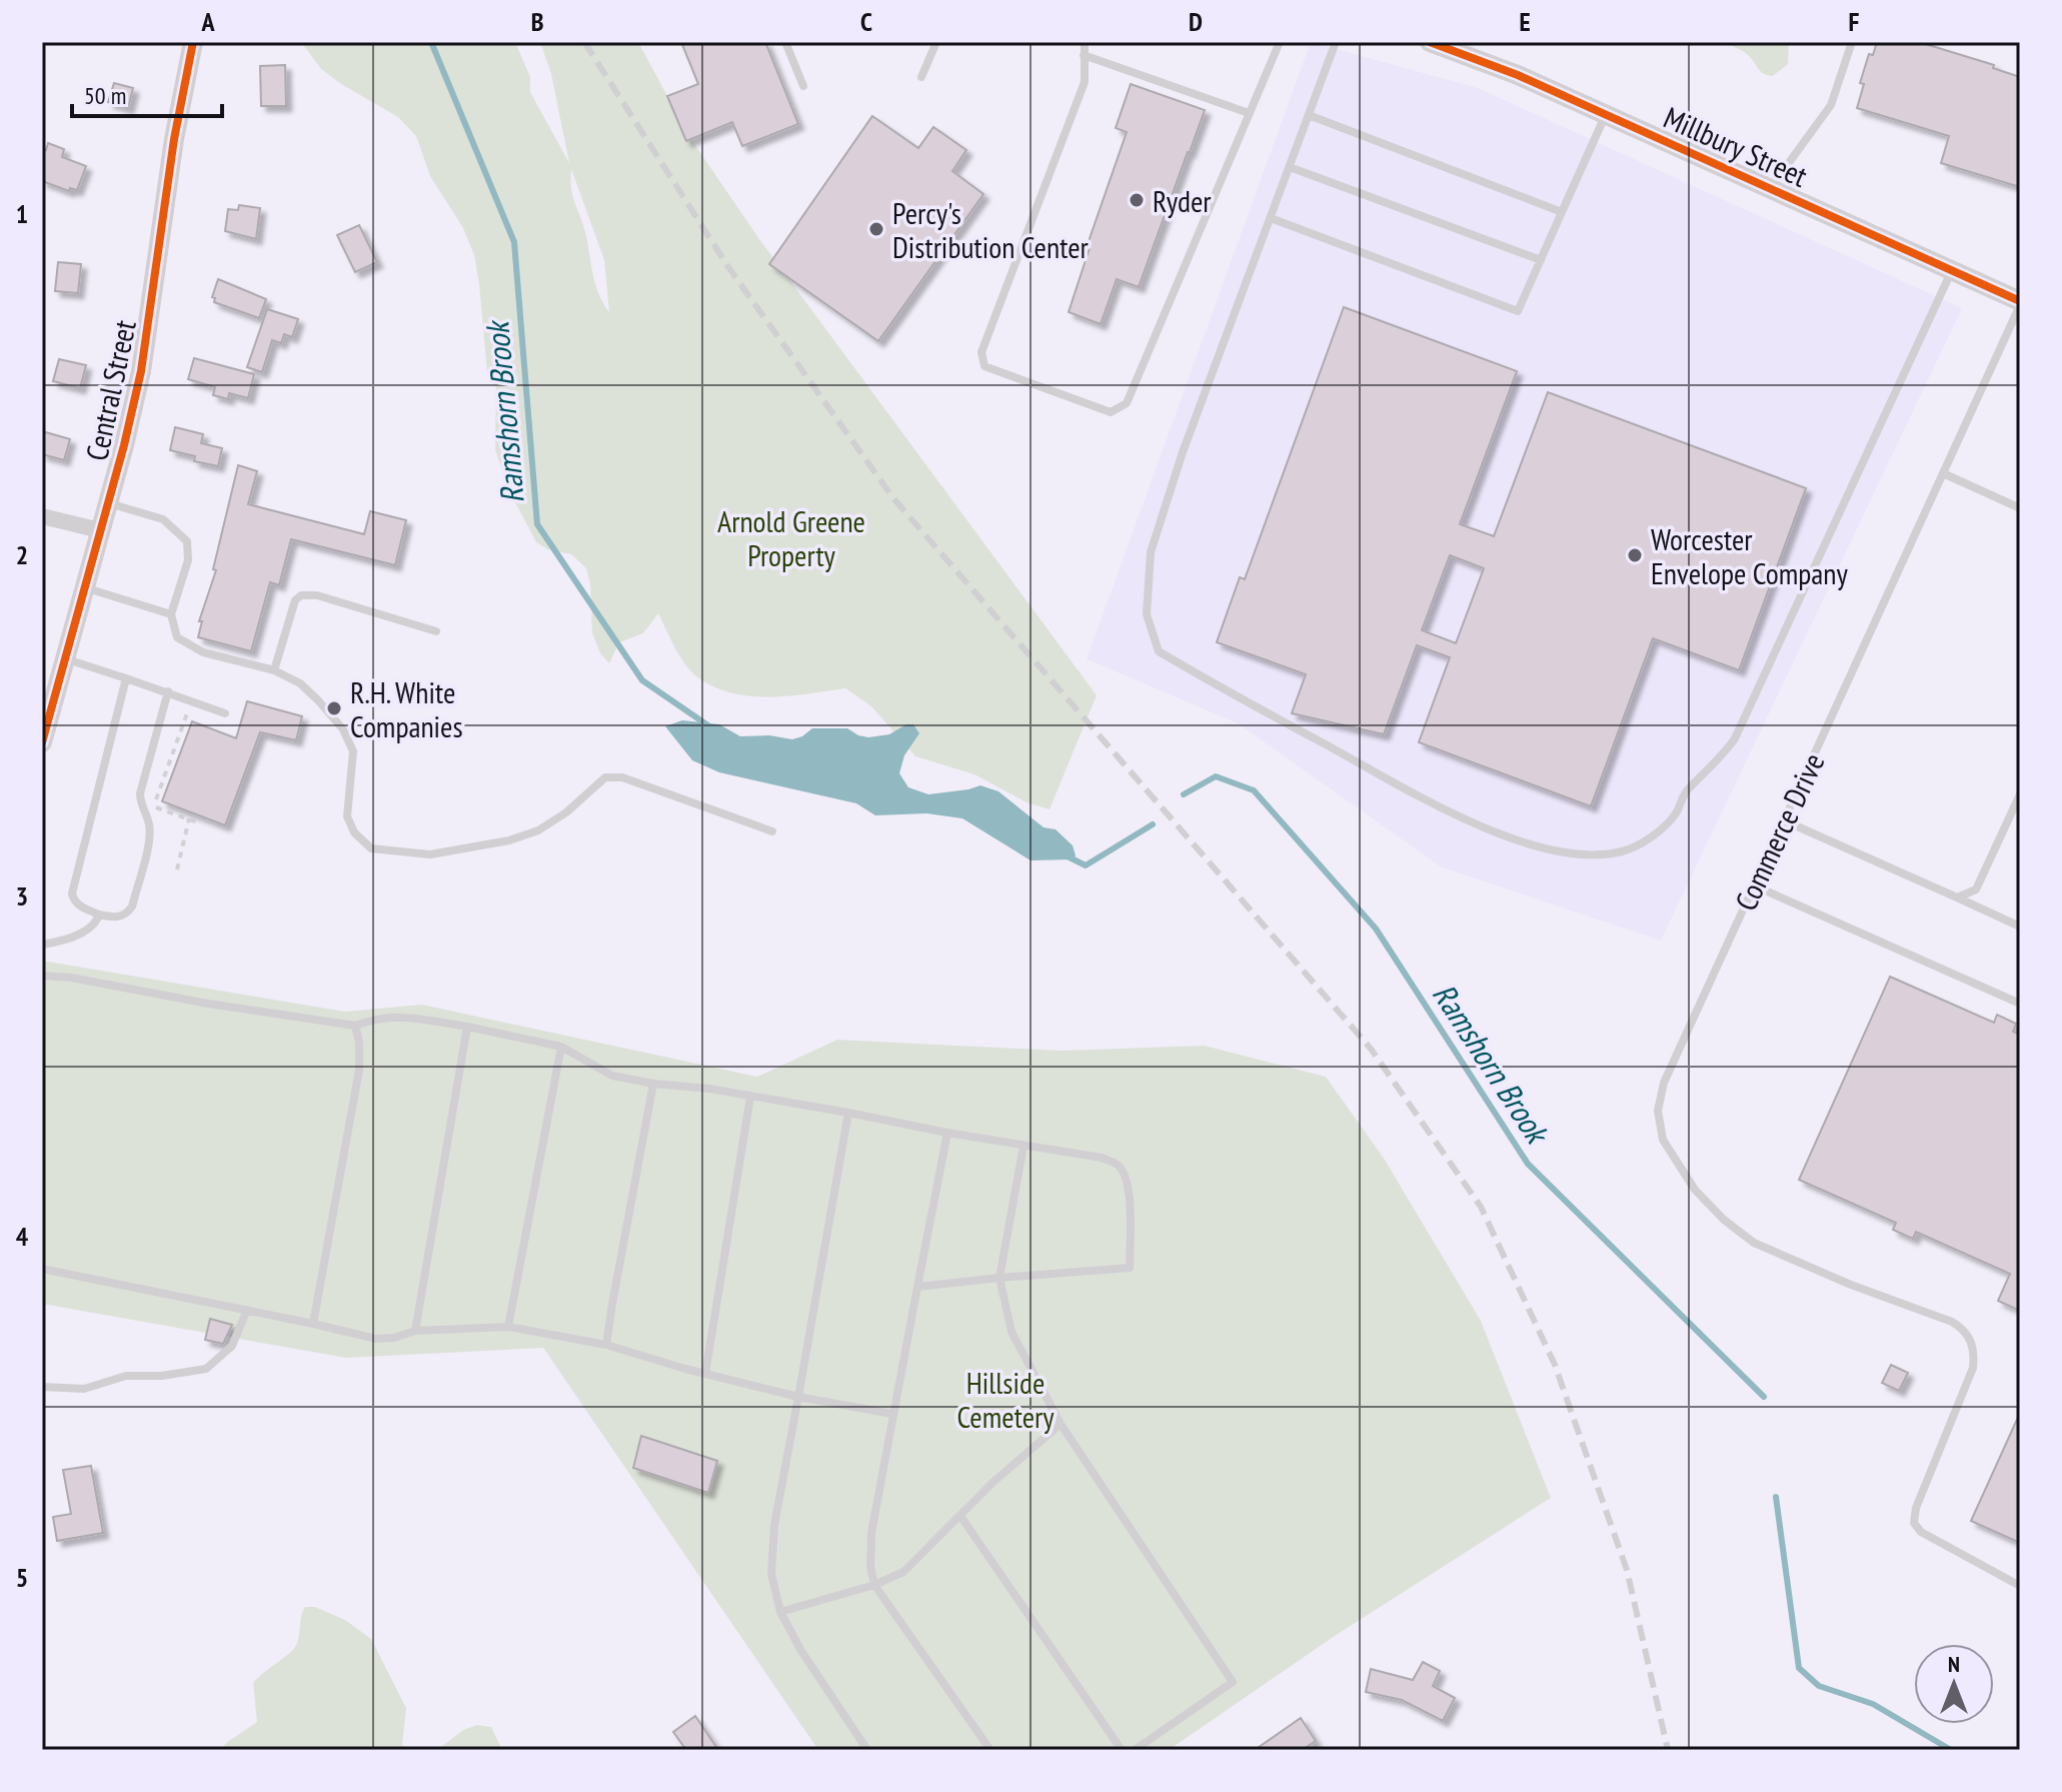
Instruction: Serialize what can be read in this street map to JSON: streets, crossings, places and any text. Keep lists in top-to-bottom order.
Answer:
{
  "streets": {
    "street": ["Millbury Street", "Central Street"],
    "lane": ["Commerce Drive"]
  },
  "crossings": [
    ["Millbury Street", "Commerce Drive"]
  ],
  "water": ["Ramshorn Brook"],
  "parks": ["Arnold Greene Property", "Hillside Cemetery"],
  "places": [
    "Ryder",
    "Percy's Distribution Center",
    "Worcester Envelope Company",
    "R.H. White Companies"
  ],
  "scale_bar": "50 m",
  "north": "top",
  "grid": {
    "columns": [
      "A",
      "B",
      "C",
      "D",
      "E",
      "F"
    ],
    "rows": [
      "1",
      "2",
      "3",
      "4",
      "5"
    ]
  }
}
